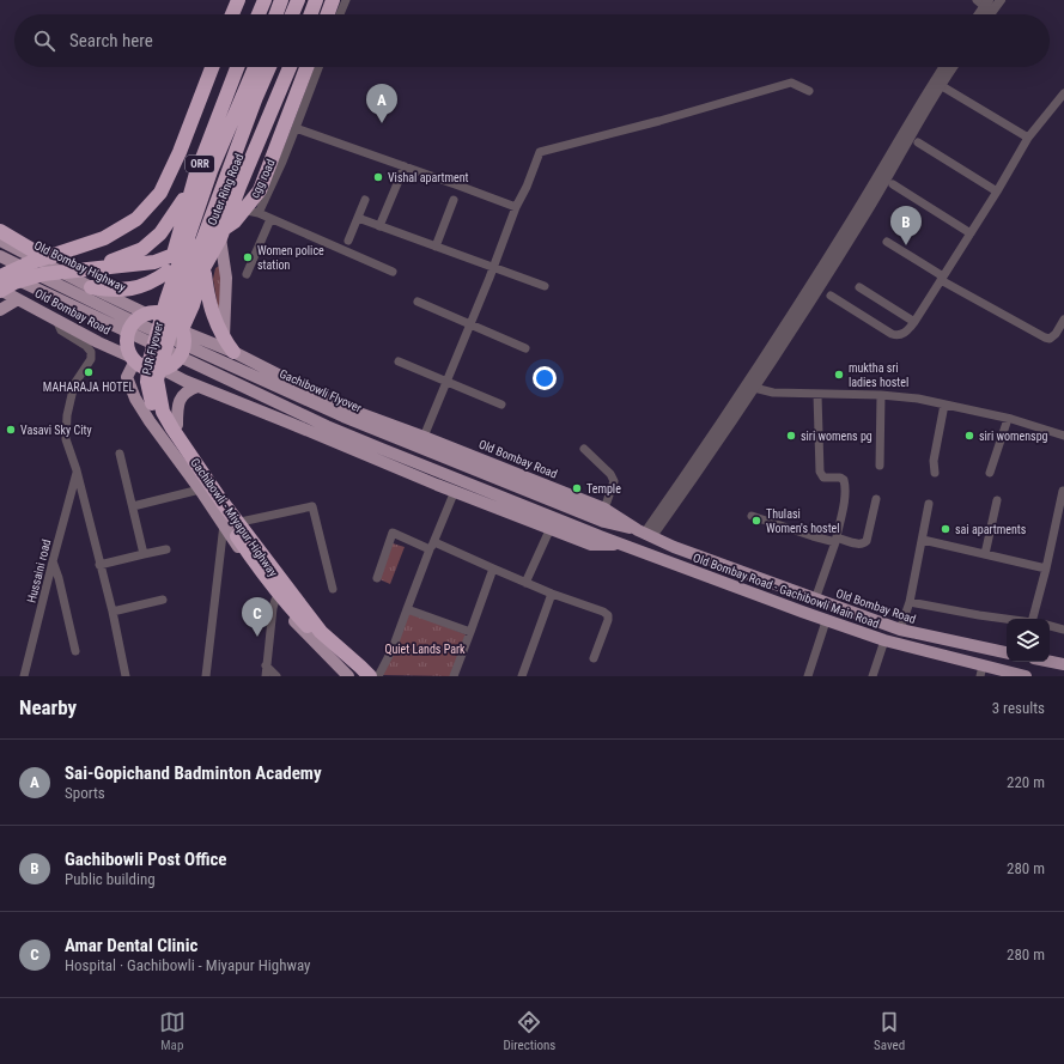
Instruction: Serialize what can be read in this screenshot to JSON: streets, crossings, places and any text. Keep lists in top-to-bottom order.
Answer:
{
  "streets": {
    "highway": ["ORR", "Outer Ring Road", "PJR Flyover"],
    "main road": [
      "Old Bombay Highway",
      "Old Bombay Road",
      "Gachibowli Flyover",
      "Gachibowli - Miyapur Highway",
      "Old Bombay Road - Gachibowli Main Road"
    ],
    "street": ["cgg road", "Hussaini road"]
  },
  "crossings": [
    ["ORR", "Outer Ring Road"],
    ["ORR", "Old Bombay Highway"],
    ["ORR", "Old Bombay Road"],
    ["ORR", "Gachibowli - Miyapur Highway"],
    ["cgg road", "Outer Ring Road"],
    ["Outer Ring Road", "Old Bombay Highway"],
    ["Outer Ring Road", "Old Bombay Road"],
    ["Outer Ring Road", "Gachibowli - Miyapur Highway"],
    ["Old Bombay Highway", "Old Bombay Road"],
    ["Old Bombay Highway", "Gachibowli - Miyapur Highway"],
    ["Old Bombay Road", "Gachibowli Flyover"],
    ["Old Bombay Road", "Gachibowli - Miyapur Highway"]
  ],
  "parks": ["Quiet Lands Park"],
  "places": [
    "Vishal apartment",
    "Women police station",
    "MAHARAJA HOTEL",
    "muktha sri ladies hostel",
    "Vasavi Sky City",
    "siri womens pg",
    "siri womenspg",
    "Temple",
    "Thulasi Women's hostel",
    "sai apartments"
  ],
  "page": {
    "search": "Search here",
    "pins": ["A", "B", "C"],
    "heading": ["Nearby", "3 results"],
    "list": [
      {
        "mark": "A",
        "name": "Sai-Gopichand Badminton Academy",
        "note": "Sports",
        "value": "220 m"
      },
      {
        "mark": "B",
        "name": "Gachibowli Post Office",
        "note": "Public building",
        "value": "280 m"
      },
      {
        "mark": "C",
        "name": "Amar Dental Clinic",
        "note": "Hospital · Gachibowli - Miyapur Highway",
        "value": "280 m"
      }
    ],
    "nav": ["Map", "Directions", "Saved"]
  }
}
